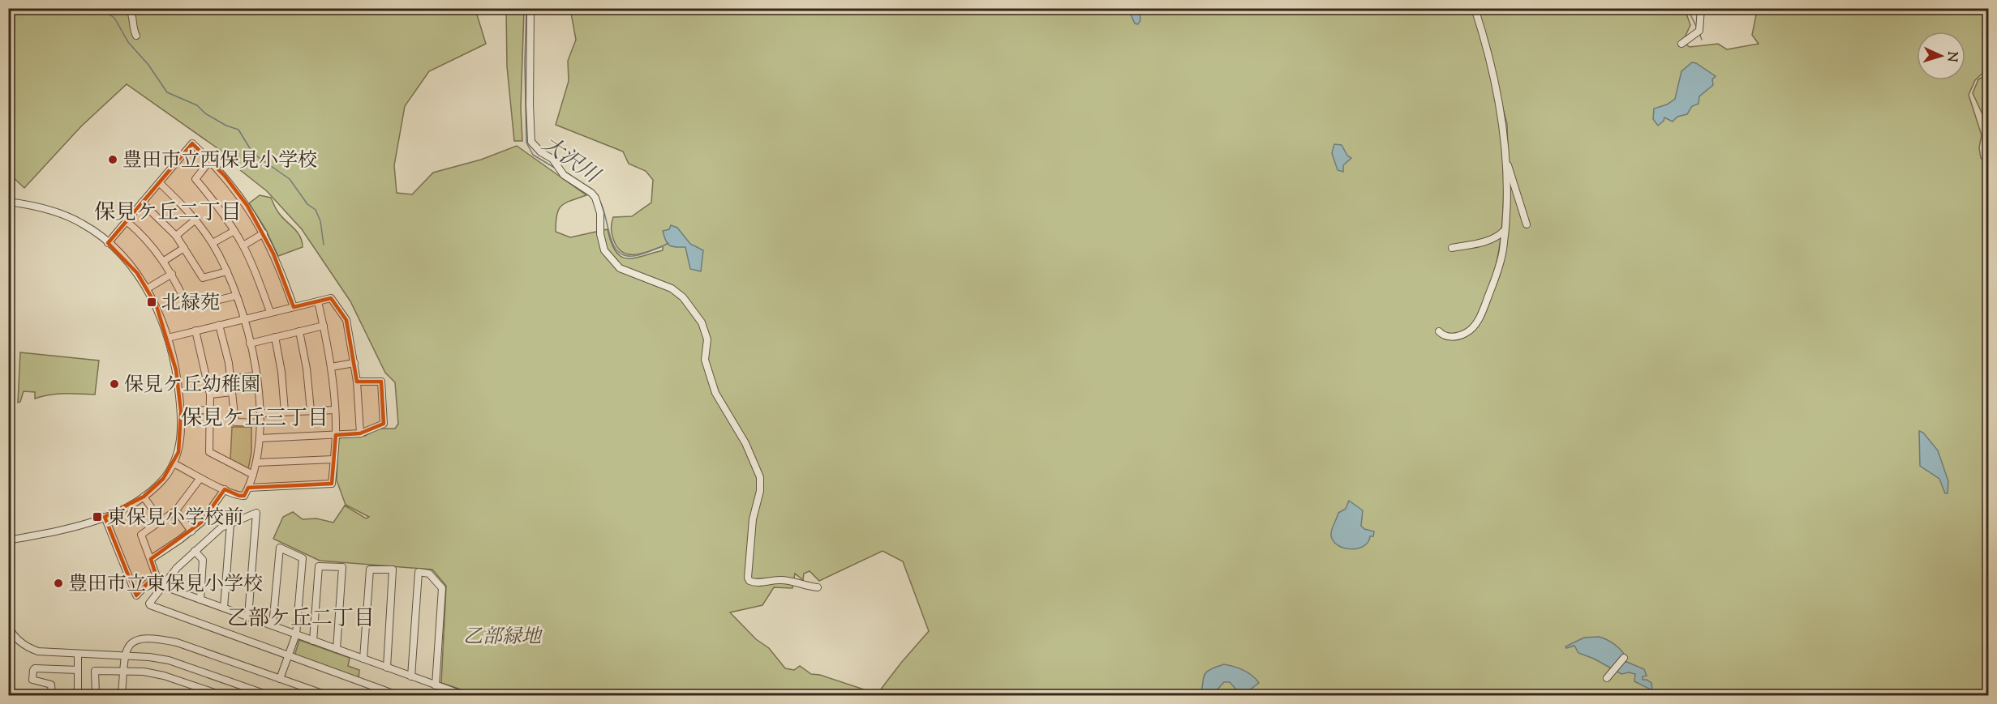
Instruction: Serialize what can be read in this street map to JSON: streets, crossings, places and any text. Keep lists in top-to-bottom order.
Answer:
{
  "districts": ["保見ケ丘二丁目", "保見ケ丘三丁目", "乙部ケ丘二丁目"],
  "water": ["大沢川"],
  "parks": ["乙部緑地"],
  "places": {
    "other": ["豊田市立西保見小学校", "保見ケ丘幼稚園", "豊田市立東保見小学校"],
    "transit": ["北緑苑", "東保見小学校前"]
  },
  "north": "right"
}
